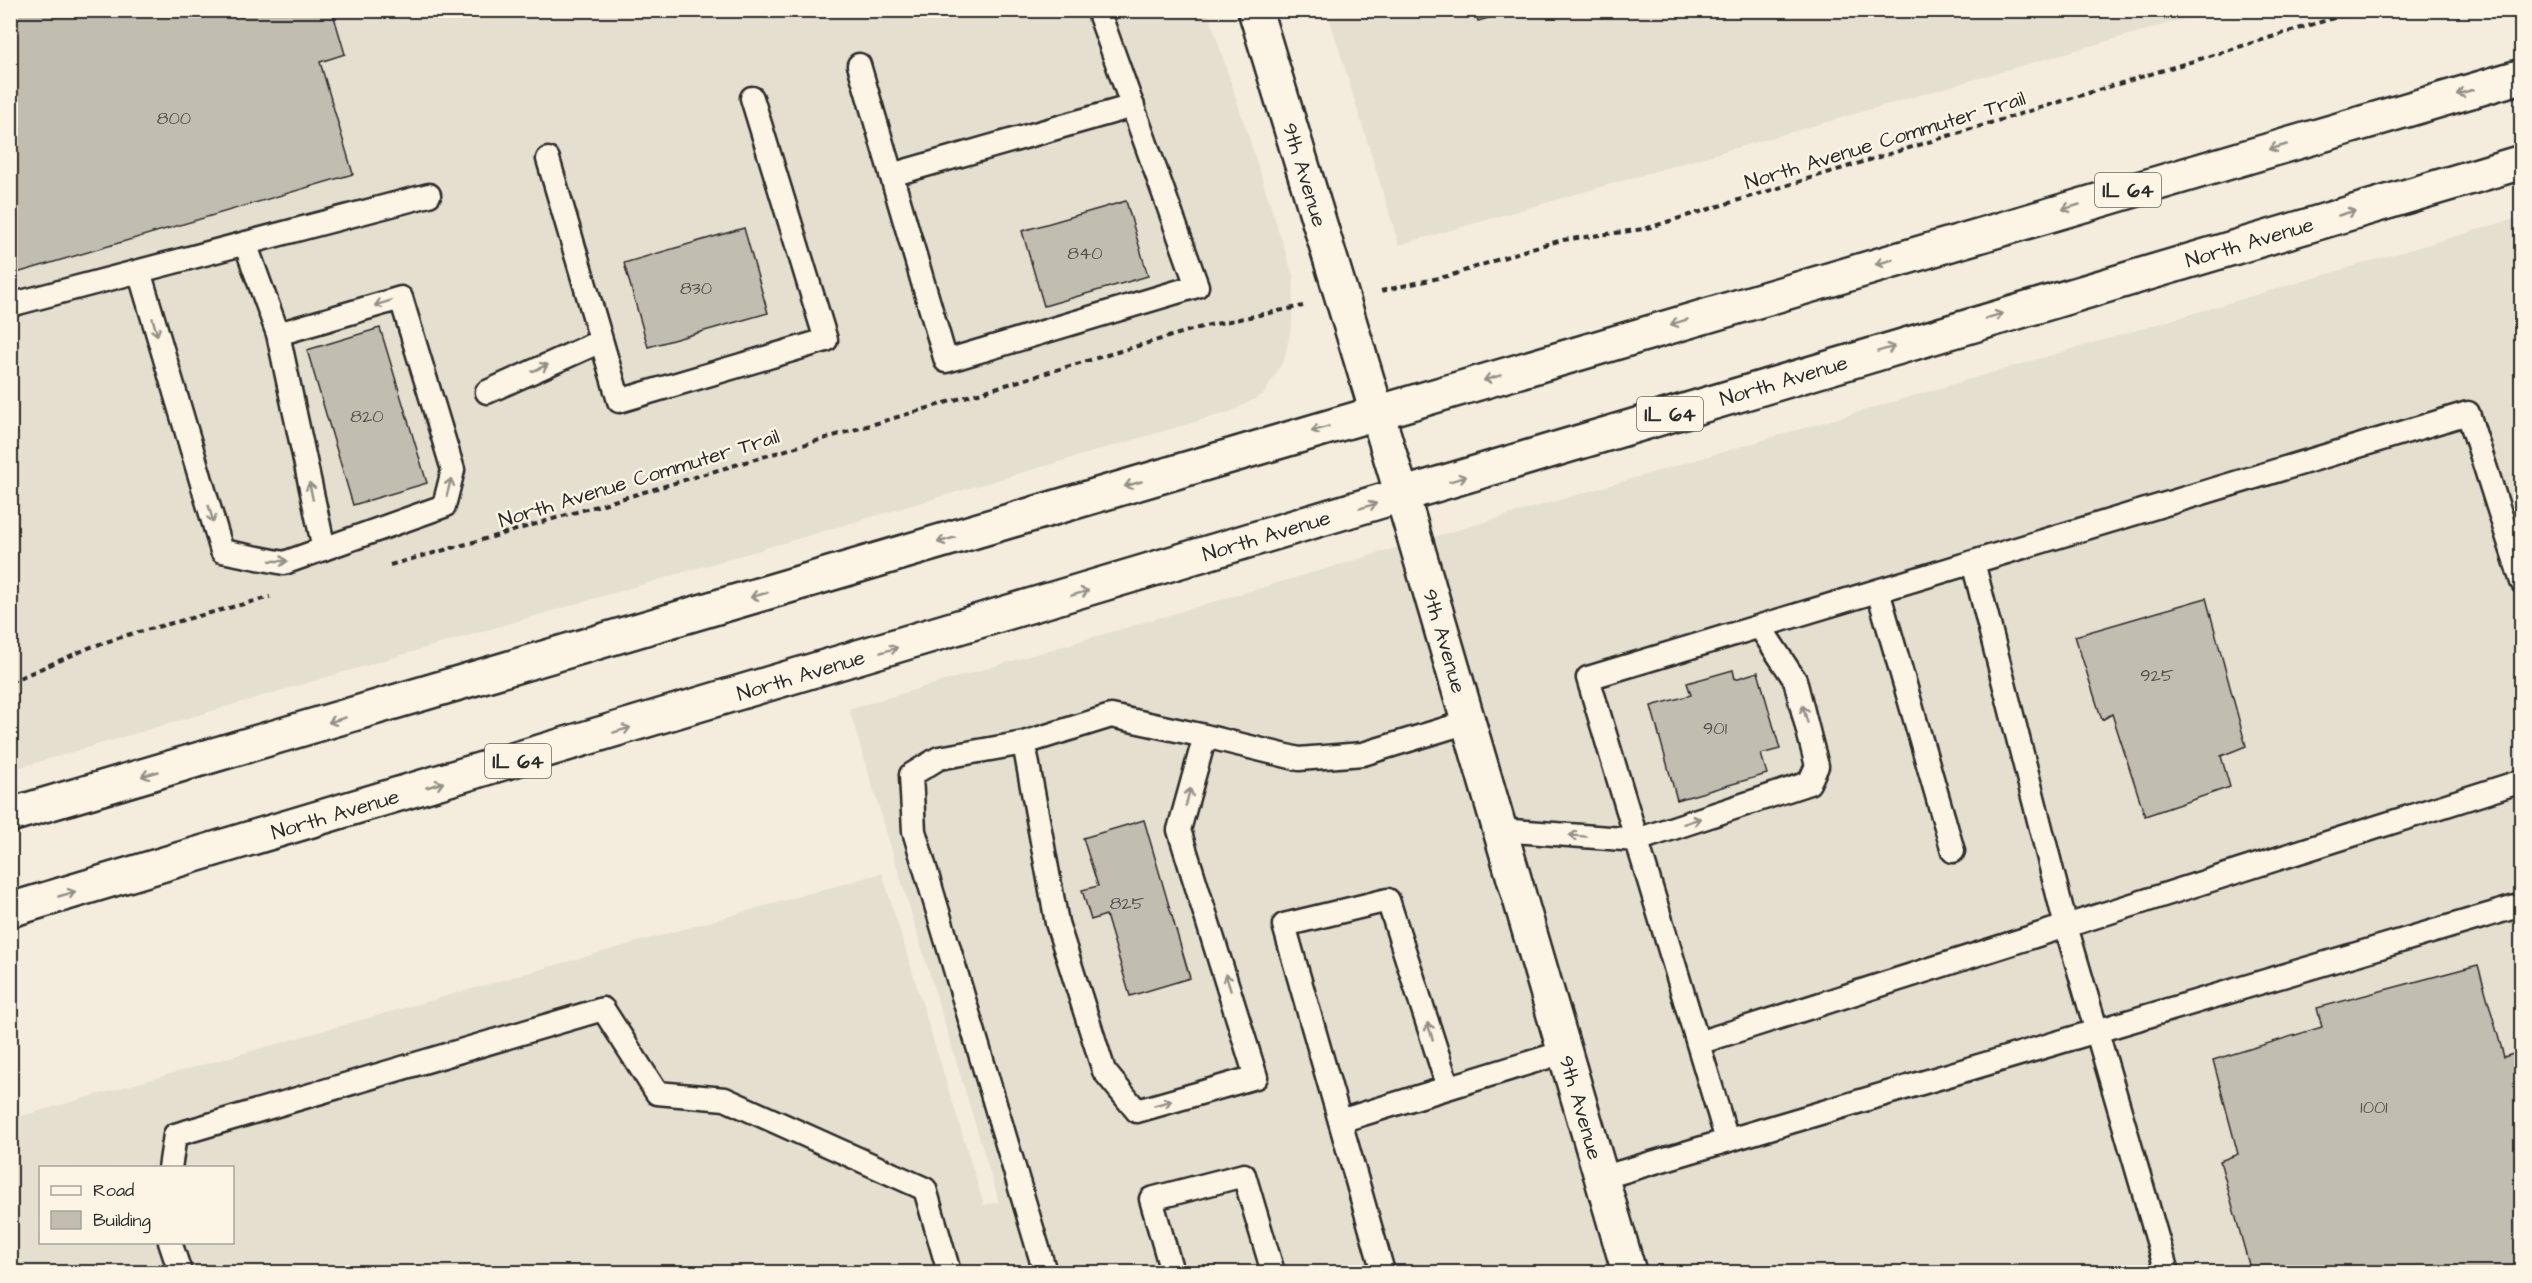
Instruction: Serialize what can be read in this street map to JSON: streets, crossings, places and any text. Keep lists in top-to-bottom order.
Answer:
{
  "streets": {
    "main road": ["9th Avenue", "IL 64", "North Avenue"],
    "path": ["North Avenue Commuter Trail"]
  },
  "crossings": [
    ["9th Avenue", "IL 64"],
    ["9th Avenue", "North Avenue"]
  ],
  "house_numbers": [
    "800",
    "840",
    "830",
    "820",
    "925",
    "901",
    "825",
    "1001"
  ],
  "legend": ["Road", "Building"]
}
